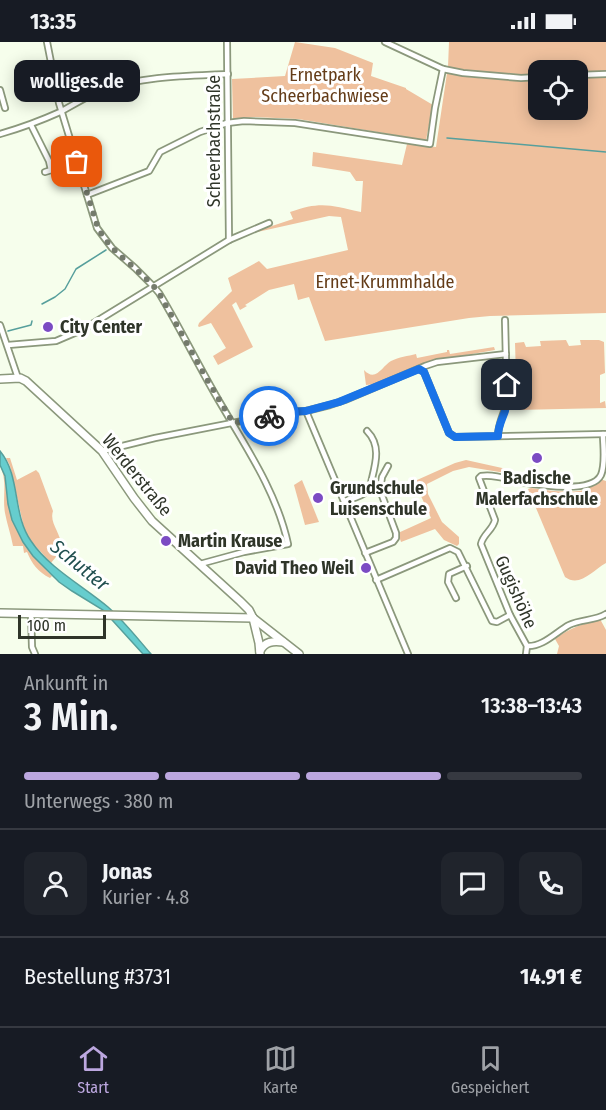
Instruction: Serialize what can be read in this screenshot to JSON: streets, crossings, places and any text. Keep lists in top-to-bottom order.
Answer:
{
  "streets": {
    "street": ["Scheerbachstraße", "Werderstraße", "Gugishöhe"]
  },
  "water": ["Schutter"],
  "parks": ["Ernetpark Scheerbachwiese", "Ernet-Krummhalde"],
  "places": [
    "wolliges.de",
    "City Center",
    "Badische Malerfachschule",
    "Grundschule Luisenschule",
    "Martin Krause",
    "David Theo Weil"
  ],
  "scale_bar": "100 m",
  "page": {
    "status": "13:35",
    "bubble": "wolliges.de",
    "scale": "100 m",
    "heading": ["3 Min.", "Ankunft in", "13:38–13:43"],
    "panel": [
      "Jonas",
      "Kurier · 4.8",
      "Bestellung #3731",
      "14.91 €"
    ],
    "bar": "Unterwegs · 380 m",
    "tabs": ["Start", "Karte", "Gespeichert"]
  }
}
